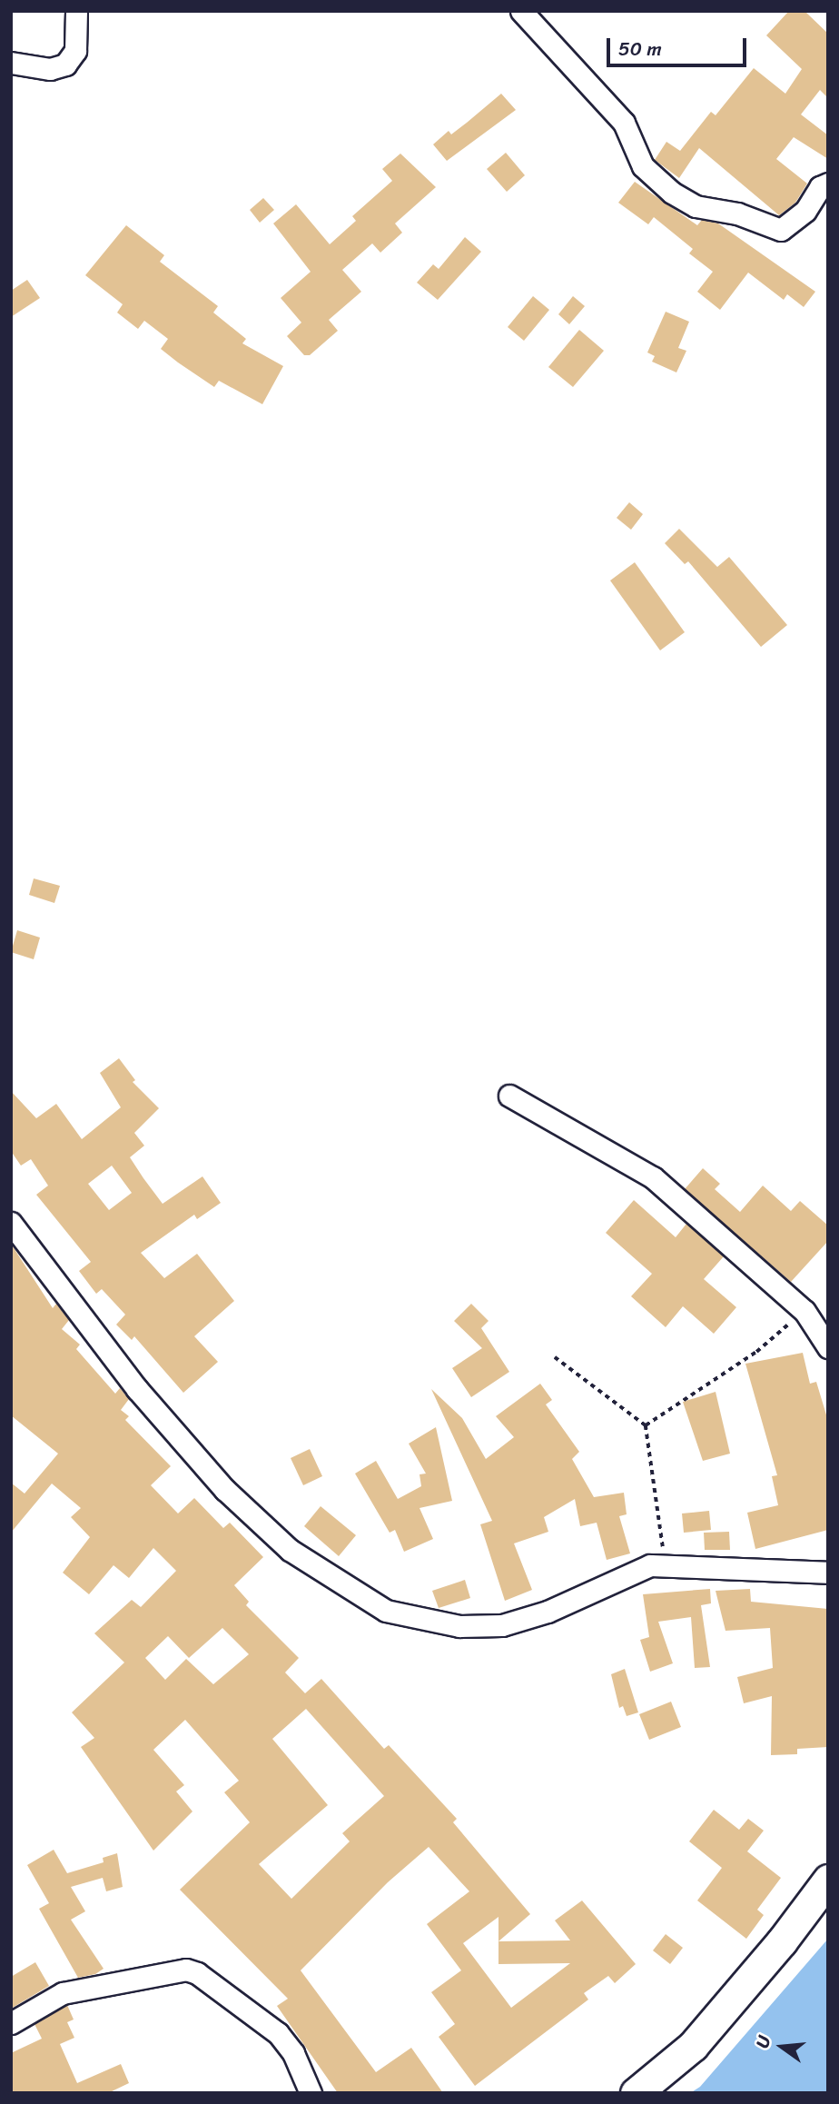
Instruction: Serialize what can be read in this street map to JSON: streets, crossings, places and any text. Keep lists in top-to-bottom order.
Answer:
{
  "scale_bar": "50 m",
  "north": "left"
}
